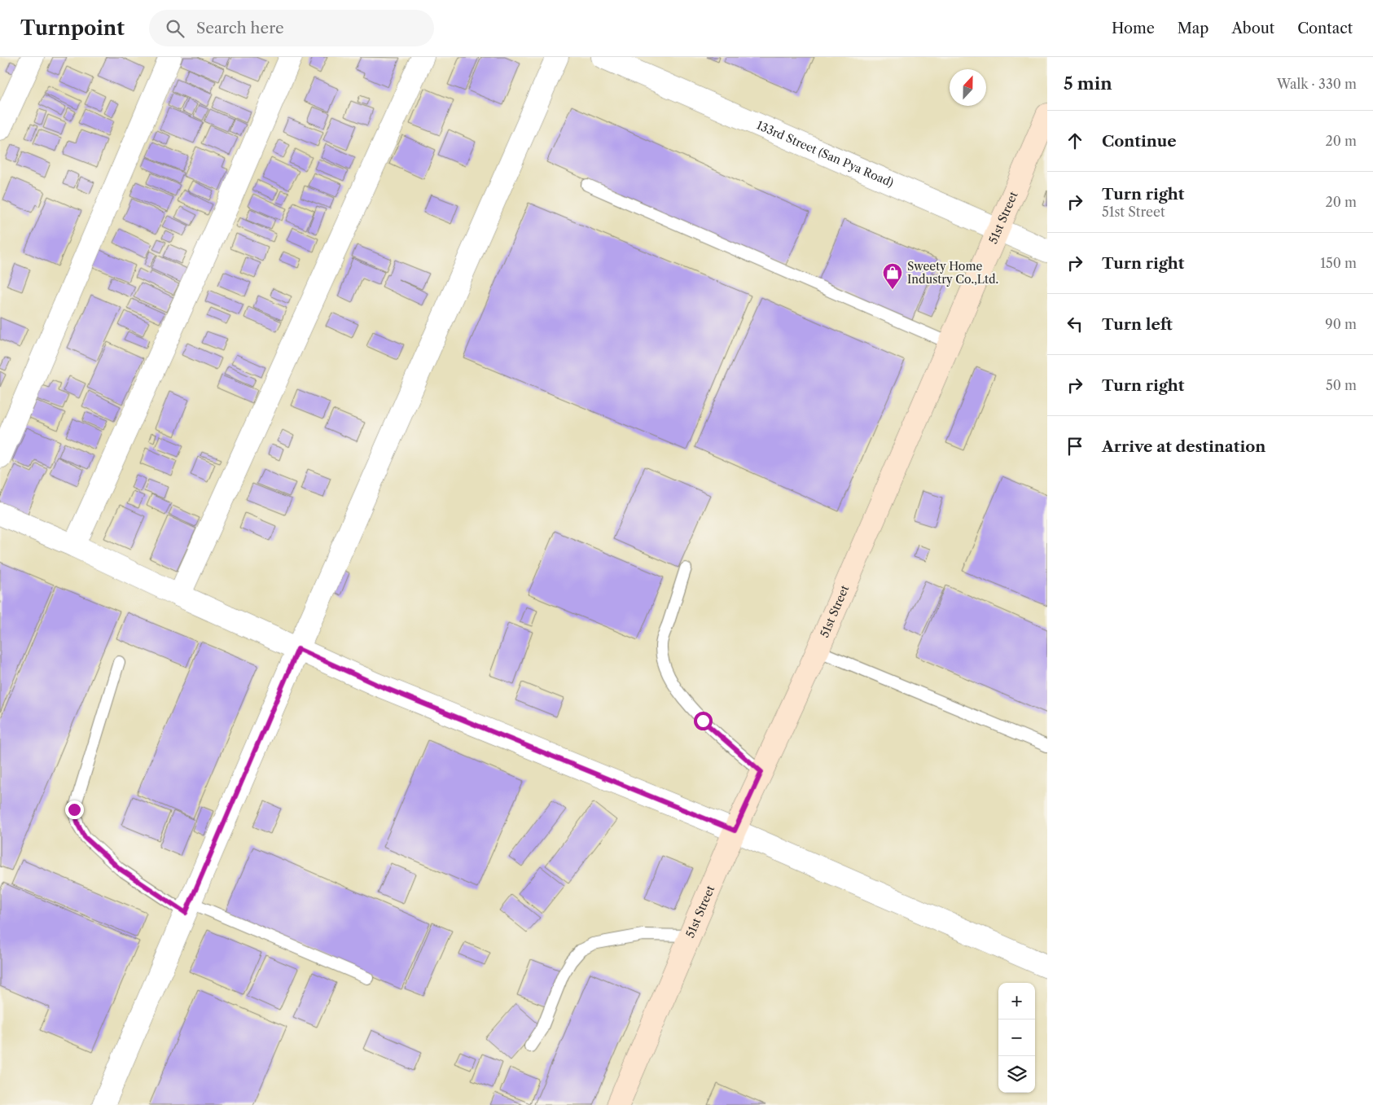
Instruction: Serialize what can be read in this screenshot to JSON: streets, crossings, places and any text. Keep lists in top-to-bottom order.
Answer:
{
  "streets": {
    "street": ["133rd Street (San Pya Road)", "51st Street"]
  },
  "crossings": [
    ["133rd Street (San Pya Road)", "51st Street"]
  ],
  "places": {
    "shop": ["Sweety Home Industry Co.,Ltd."]
  },
  "north": "top",
  "page": {
    "header": "Turnpoint",
    "search": "Search here",
    "nav": [
      "Home",
      "Map",
      "About",
      "Contact"
    ],
    "heading": ["5 min", "Walk · 330 m"],
    "list": [
      ["Continue", "20 m"],
      ["Turn right", "51st Street", "20 m"],
      ["Turn right", "150 m"],
      ["Turn left", "90 m"],
      ["Turn right", "50 m"],
      "Arrive at destination"
    ],
    "map_buttons": ["+", "−"]
  }
}
